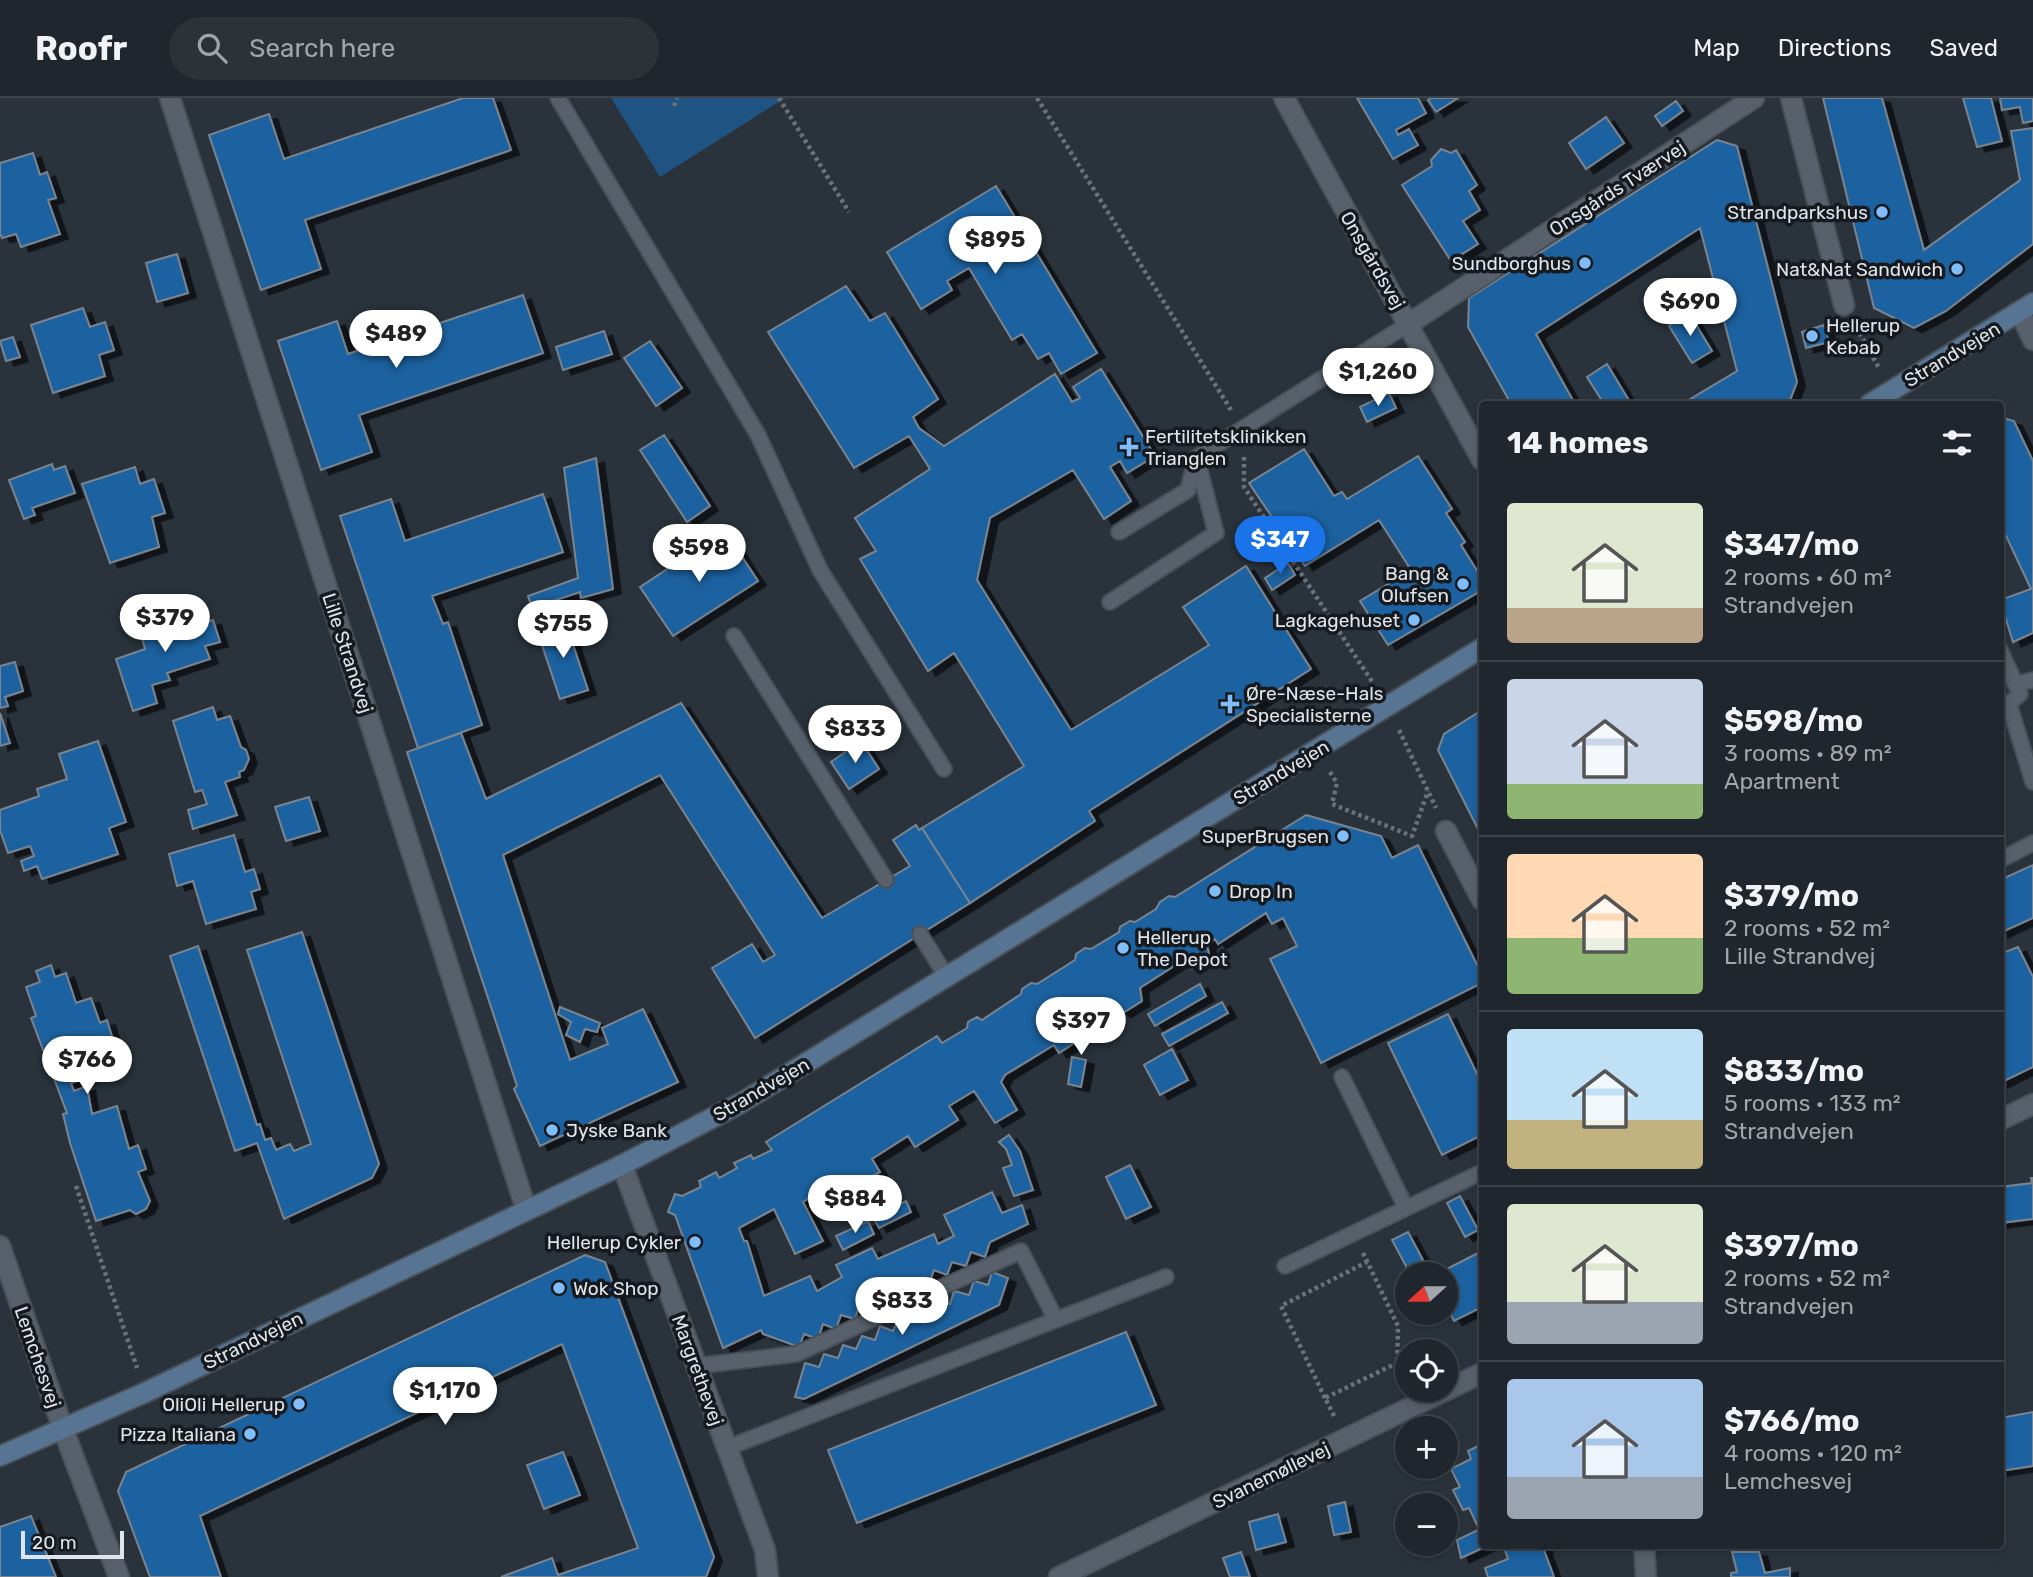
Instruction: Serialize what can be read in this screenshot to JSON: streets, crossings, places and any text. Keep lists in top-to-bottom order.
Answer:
{
  "streets": {
    "main road": ["Strandvejen"],
    "street": [
      "Onsgårds Tværvej",
      "Onsgårdsvej",
      "Lille Strandvej",
      "Lemchesvej",
      "Margrethevej",
      "Svanemøllevej"
    ]
  },
  "crossings": [
    ["Onsgårds Tværvej", "Onsgårdsvej"],
    ["Strandvejen", "Lille Strandvej"],
    ["Strandvejen", "Lemchesvej"],
    ["Strandvejen", "Margrethevej"]
  ],
  "places": {
    "other": [
      "Strandparkshus",
      "Sundborghus",
      "Nat&Nat Sandwich",
      "Hellerup Kebab",
      "Bang & Olufsen",
      "Lagkagehuset",
      "SuperBrugsen",
      "Drop In",
      "Hellerup The Depot",
      "Jyske Bank",
      "Hellerup Cykler",
      "Wok Shop",
      "OliOli Hellerup",
      "Pizza Italiana"
    ],
    "health": ["Fertilitetsklinikken Trianglen", "Øre-Næse-Hals Specialisterne"]
  },
  "scale_bar": "20 m",
  "north": "left",
  "page": {
    "header": "Roofr",
    "search": "Search here",
    "nav": ["Map", "Directions", "Saved"],
    "price": [
      "$895",
      "$690",
      "$489",
      "$1,260",
      "$347",
      "$598",
      "$379",
      "$755",
      "$833",
      "$397",
      "$766",
      "$884",
      "$833",
      "$1,170"
    ],
    "heading": "14 homes",
    "list": [
      {
        "name": "$347/mo",
        "note": "2 rooms · 60 m² · Strandvejen"
      },
      {
        "name": "$598/mo",
        "note": "3 rooms · 89 m² · Apartment"
      },
      {
        "name": "$379/mo",
        "note": "2 rooms · 52 m² · Lille Strandvej"
      },
      {
        "name": "$833/mo",
        "note": "5 rooms · 133 m² · Strandvejen"
      },
      {
        "name": "$397/mo",
        "note": "2 rooms · 52 m² · Strandvejen"
      },
      {
        "name": "$766/mo",
        "note": "4 rooms · 120 m² · Lemchesvej"
      }
    ],
    "map_buttons": ["+", "−"],
    "scale": "20 m"
  }
}
